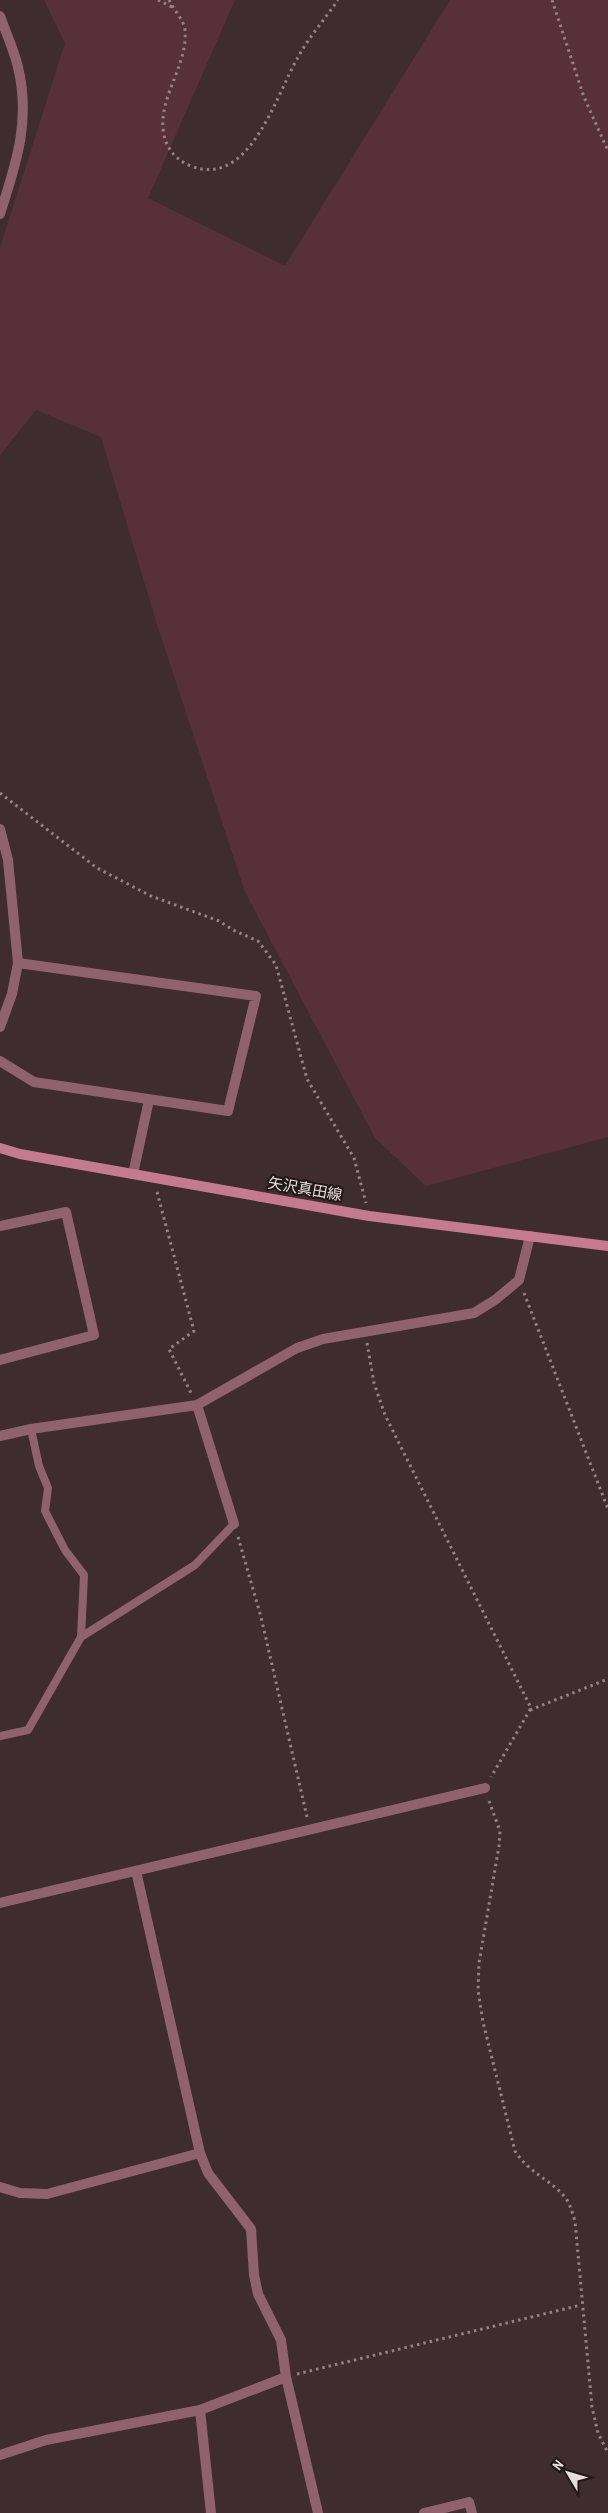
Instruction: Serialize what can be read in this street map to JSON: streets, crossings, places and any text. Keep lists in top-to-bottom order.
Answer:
{
  "streets": {
    "main road": ["矢沢真田線"]
  },
  "north": "top left"
}
